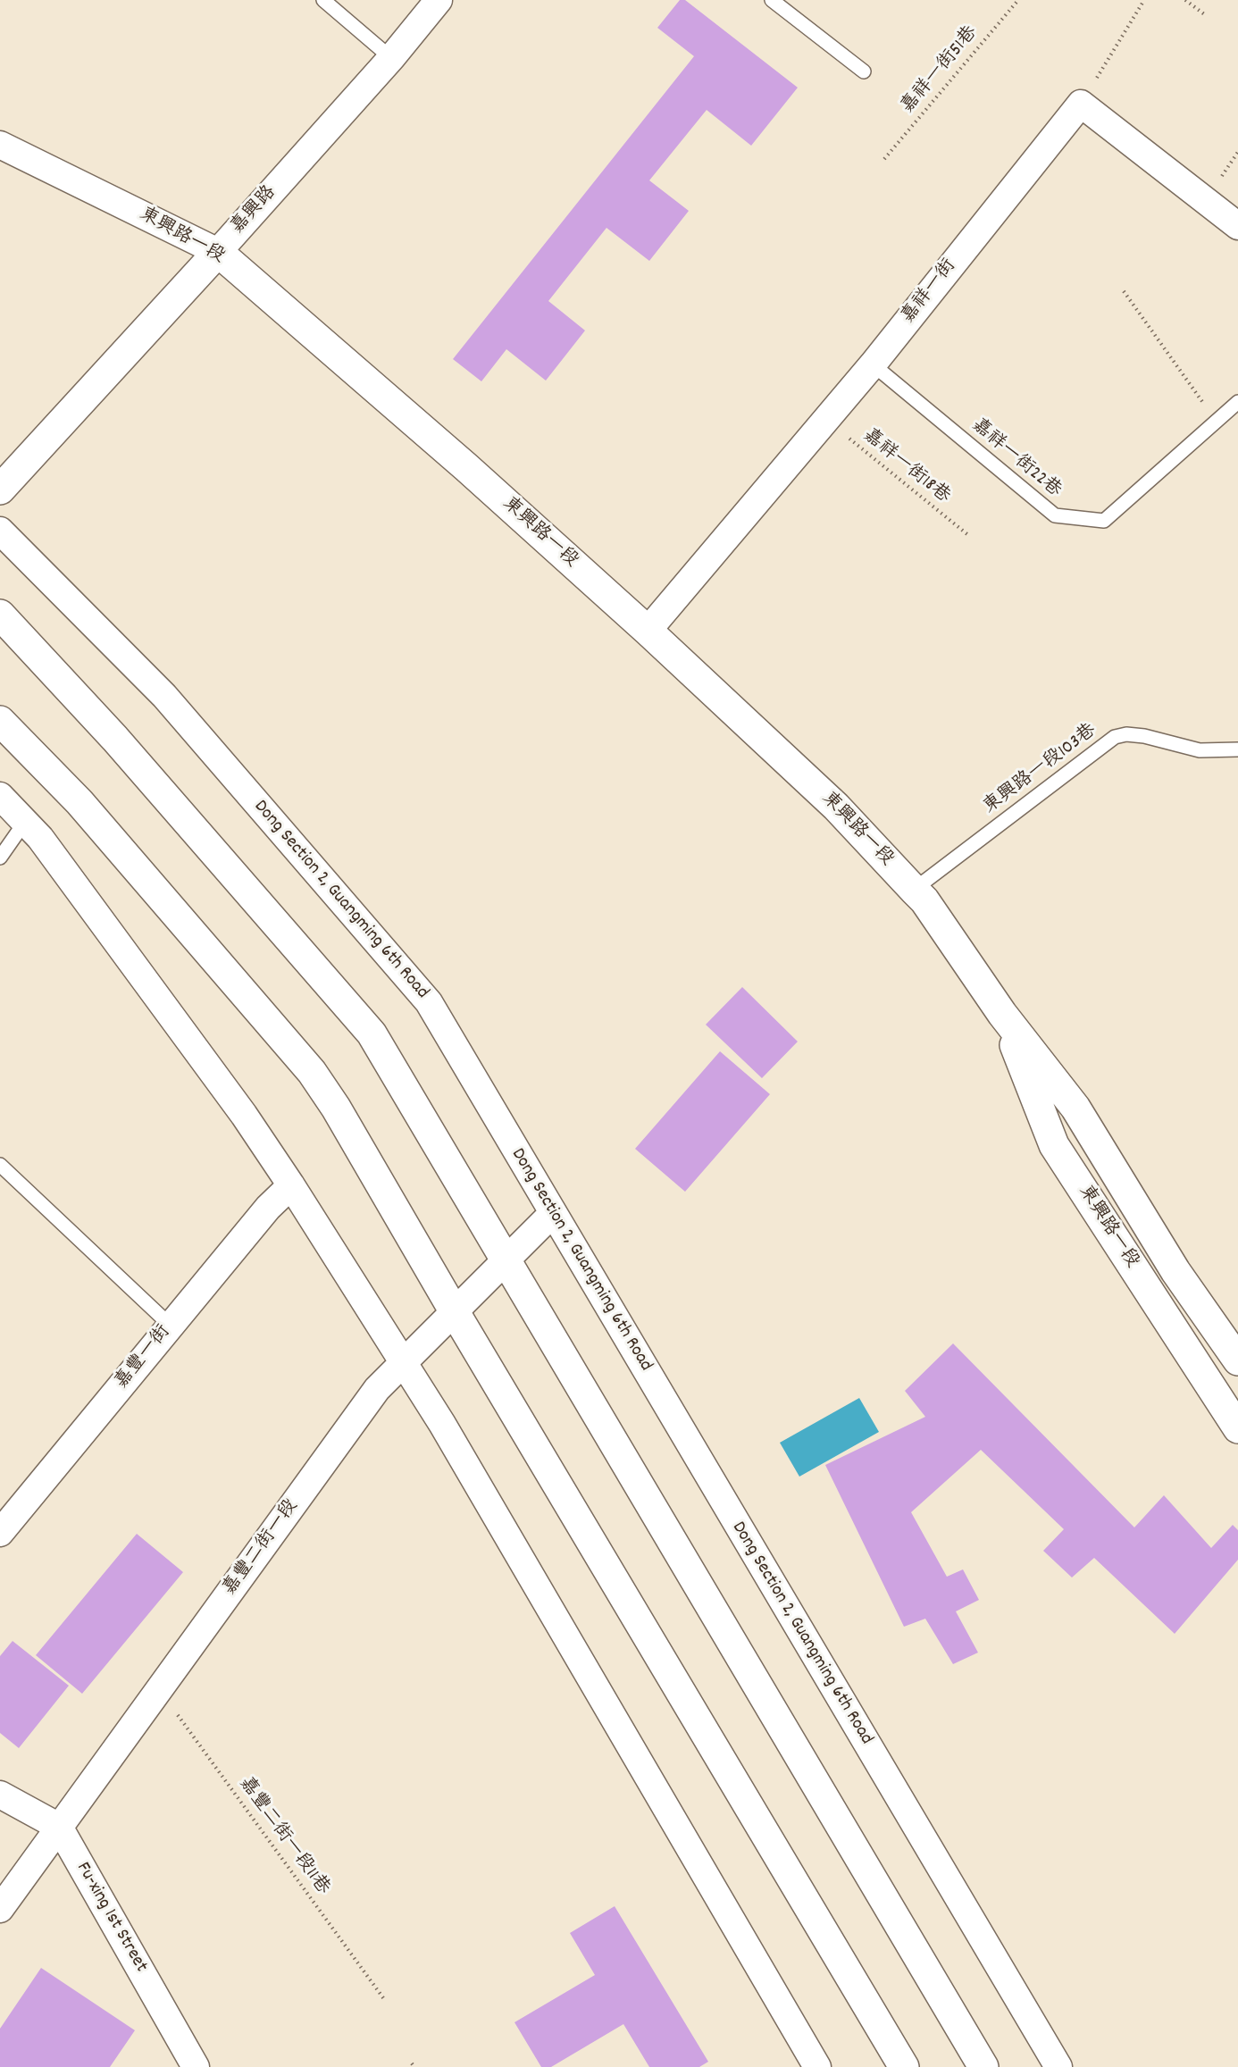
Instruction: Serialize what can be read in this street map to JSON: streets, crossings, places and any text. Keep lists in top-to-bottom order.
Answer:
{
  "streets": {
    "main road": ["嘉興路", "東興路一段"],
    "street": [
      "嘉祥一街",
      "Dong Section 2, Guangming 6th Road",
      "嘉豐一街",
      "嘉豐二街一段",
      "Fu-xing 1st Street"
    ],
    "lane": ["嘉祥一街22巷", "東興路一段103巷"],
    "path": ["嘉祥一街51巷", "嘉祥一街18巷", "嘉豐二街一段11巷"]
  },
  "crossings": [
    ["嘉興路", "東興路一段"],
    ["東興路一段", "嘉祥一街"],
    ["東興路一段", "東興路一段103巷"],
    ["嘉祥一街", "嘉祥一街22巷"],
    ["嘉祥一街", "嘉祥一街18巷"],
    ["Dong Section 2, Guangming 6th Road", "嘉豐二街一段"],
    ["嘉豐二街一段", "嘉豐二街一段11巷"],
    ["嘉豐二街一段", "Fu-xing 1st Street"]
  ]
}
